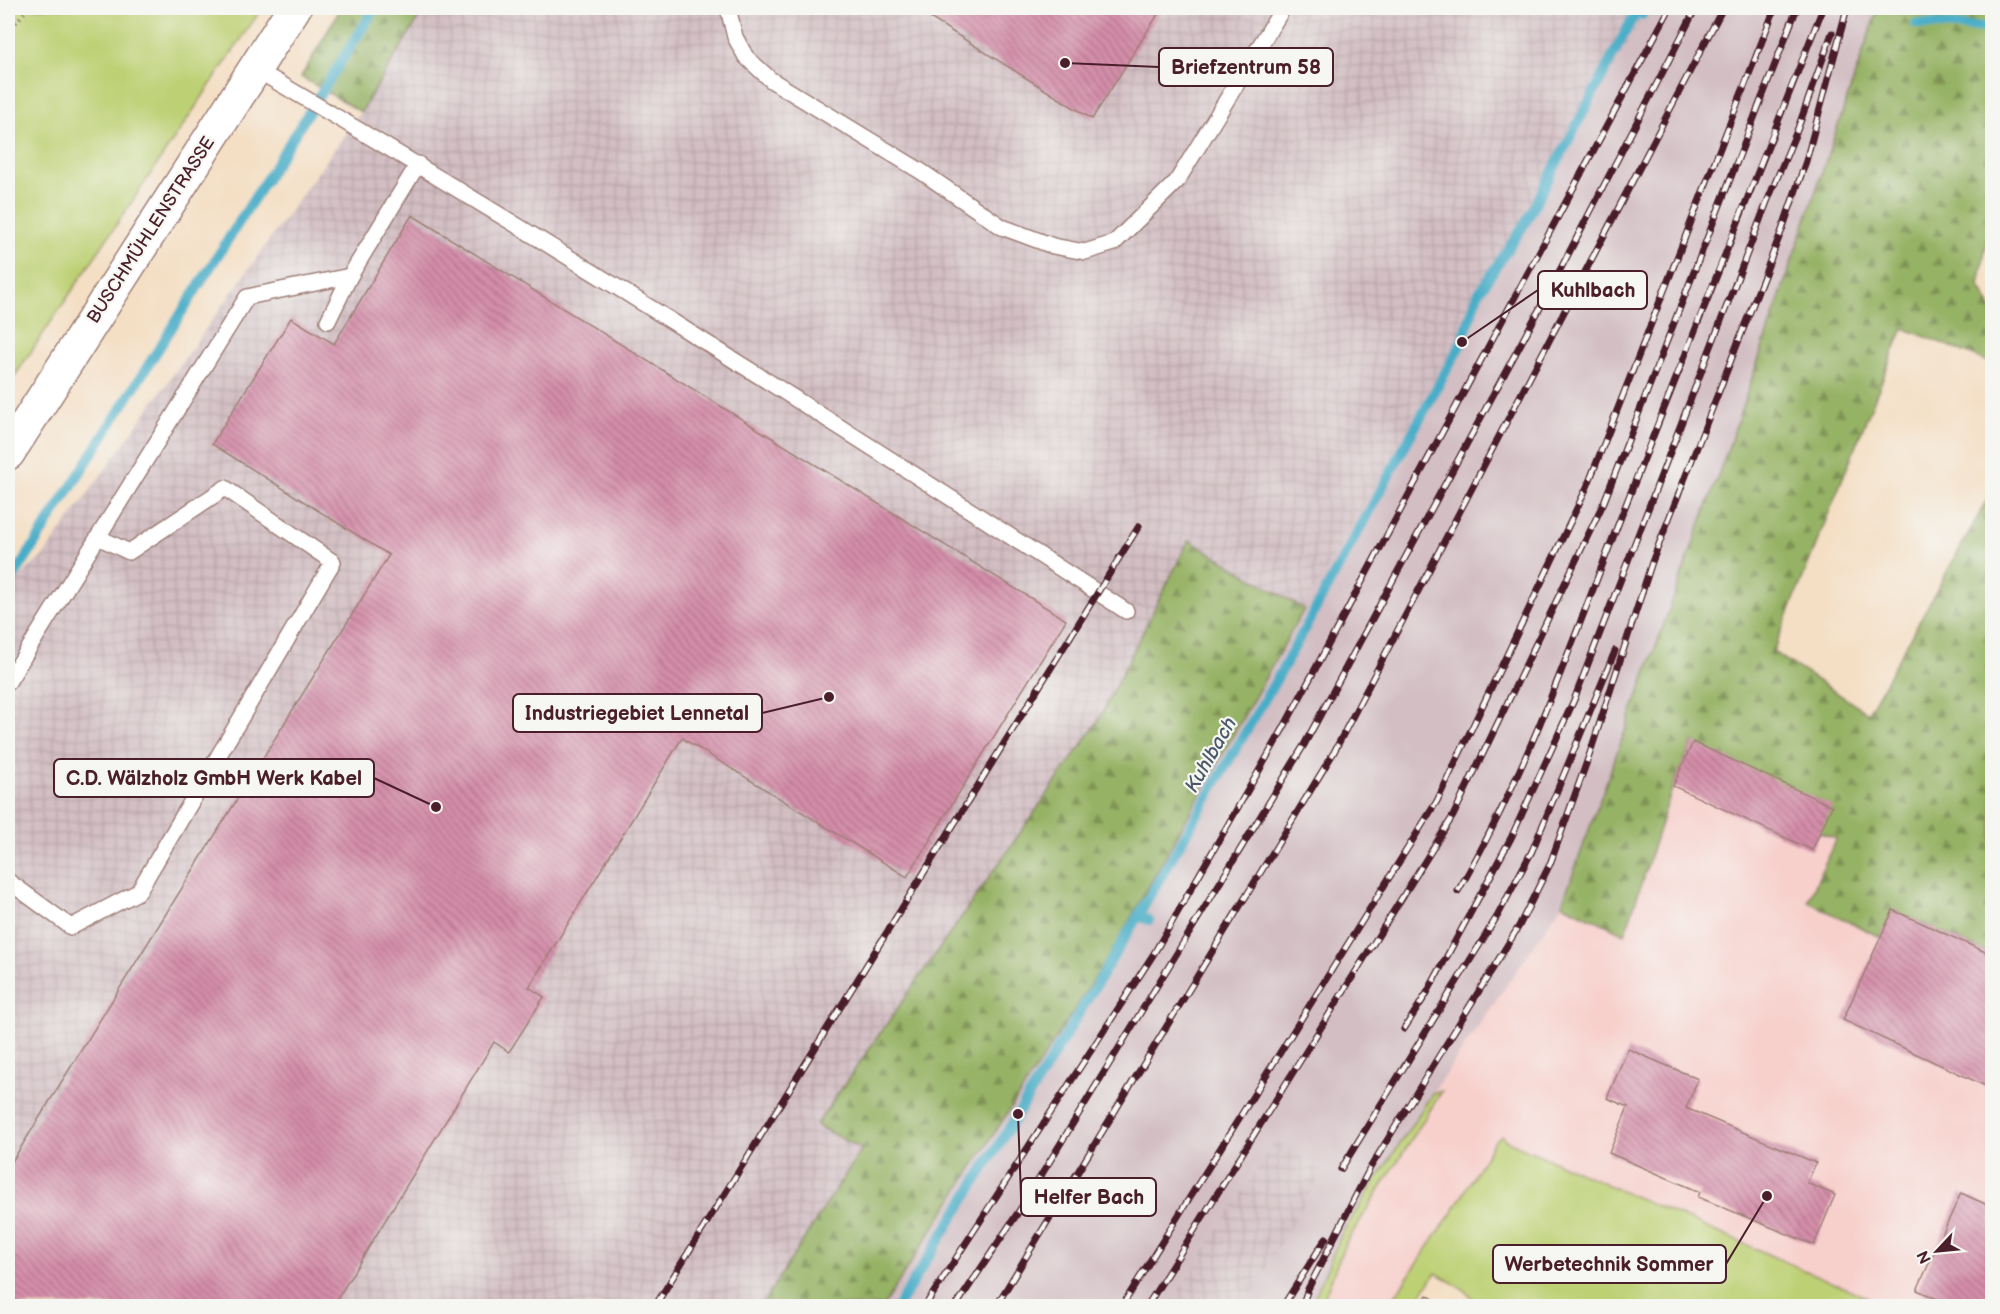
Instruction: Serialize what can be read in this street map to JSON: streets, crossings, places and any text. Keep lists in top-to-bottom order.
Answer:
{
  "streets": {
    "street": ["BUSCHMÜHLENSTRASSE"]
  },
  "water": ["Kuhlbach"],
  "places": [
    "Briefzentrum 58",
    "Kuhlbach",
    "Industriegebiet Lennetal",
    "C.D. Wälzholz GmbH Werk Kabel",
    "Helfer Bach",
    "Werbetechnik Sommer"
  ],
  "north": "bottom left"
}
